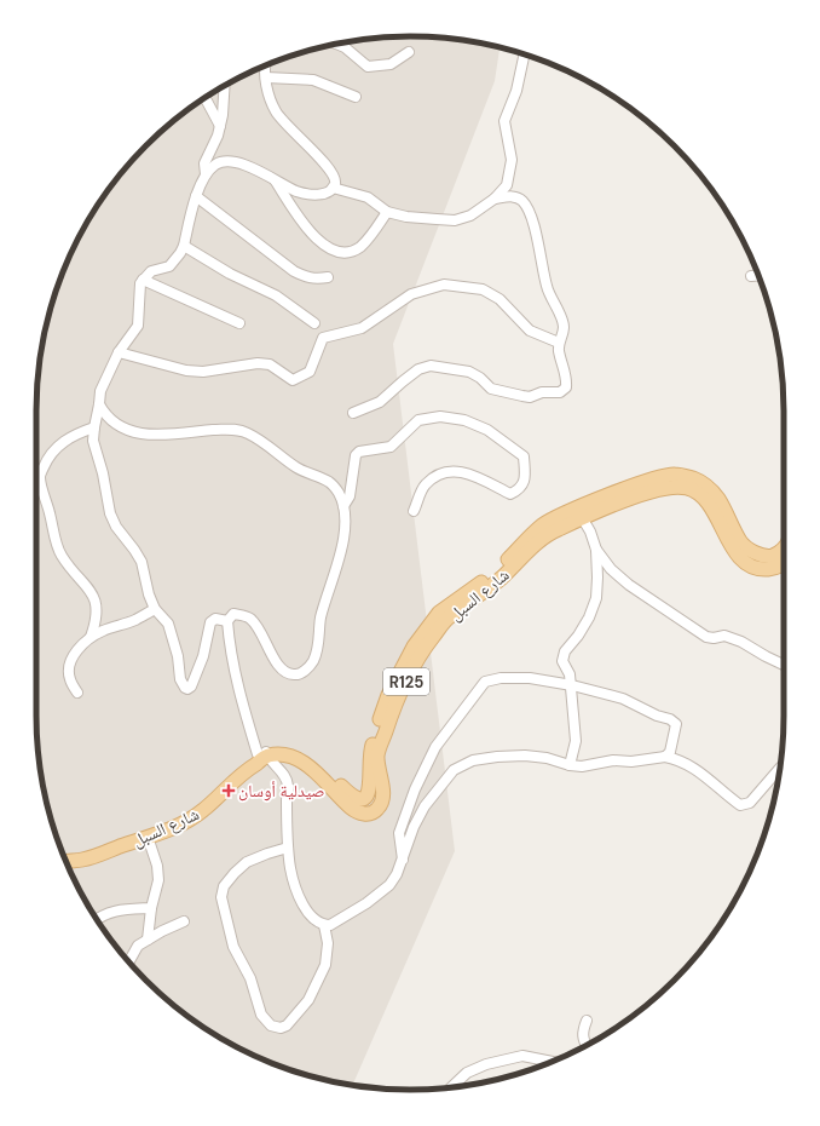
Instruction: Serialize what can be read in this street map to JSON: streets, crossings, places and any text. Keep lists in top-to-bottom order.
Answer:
{
  "streets": {
    "main road": ["شارع السبل", "R125"]
  },
  "places": {
    "health": ["صيدلية أوسان"]
  }
}
